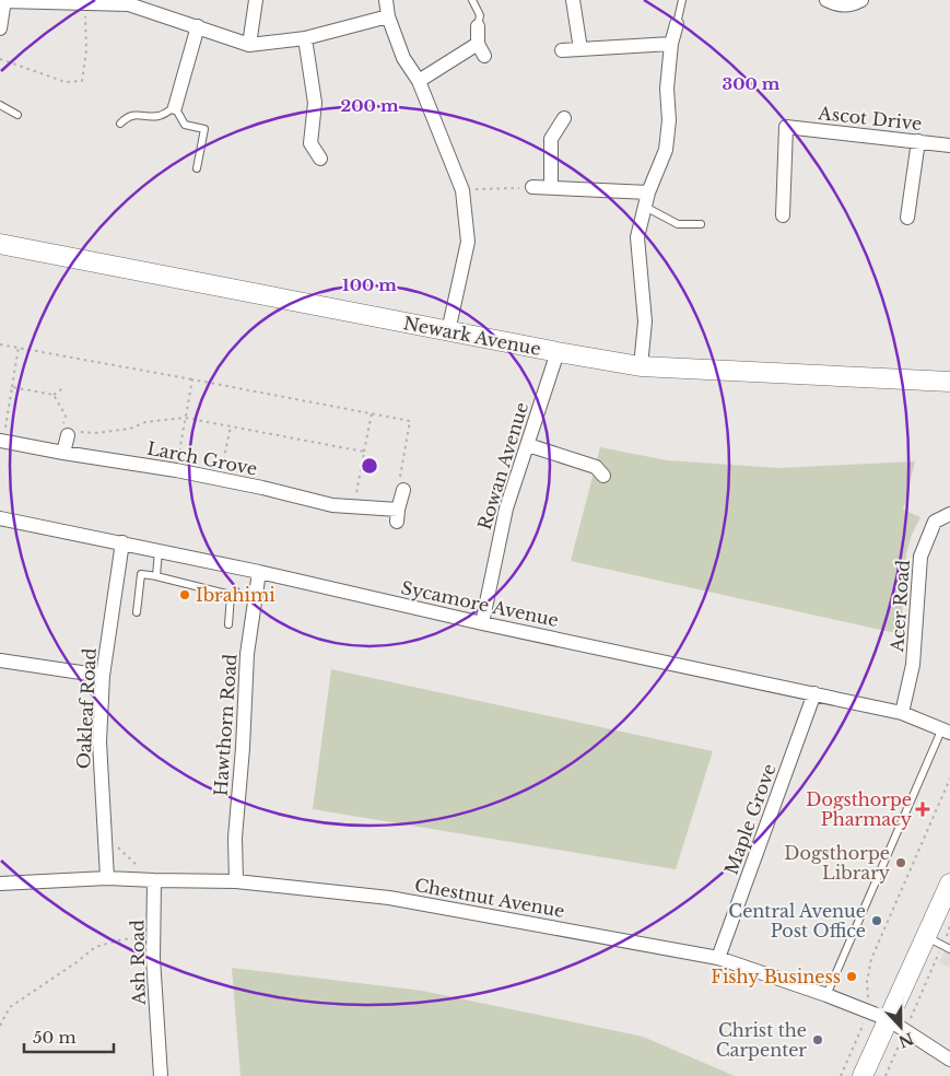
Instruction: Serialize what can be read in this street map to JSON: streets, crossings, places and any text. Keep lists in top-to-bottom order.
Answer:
{
  "streets": {
    "street": [
      "Ascot Drive",
      "Newark Avenue",
      "Larch Grove",
      "Rowan Avenue",
      "Sycamore Avenue",
      "Acer Road",
      "Oakleaf Road",
      "Hawthorn Road",
      "Maple Grove",
      "Chestnut Avenue",
      "Ash Road"
    ]
  },
  "crossings": [
    ["Newark Avenue", "Rowan Avenue"],
    ["Rowan Avenue", "Sycamore Avenue"],
    ["Sycamore Avenue", "Acer Road"],
    ["Sycamore Avenue", "Oakleaf Road"],
    ["Sycamore Avenue", "Hawthorn Road"],
    ["Sycamore Avenue", "Maple Grove"],
    ["Oakleaf Road", "Chestnut Avenue"],
    ["Hawthorn Road", "Chestnut Avenue"],
    ["Maple Grove", "Chestnut Avenue"],
    ["Chestnut Avenue", "Ash Road"]
  ],
  "places": {
    "other": [
      "Ibrahimi",
      "Dogsthorpe Library",
      "Central Avenue Post Office",
      "Fishy Business",
      "Christ the Carpenter"
    ],
    "health": ["Dogsthorpe Pharmacy"]
  },
  "scale_bar": "50 m",
  "north": "bottom",
  "rings": ["300 m", "200 m", "100 m"]
}
